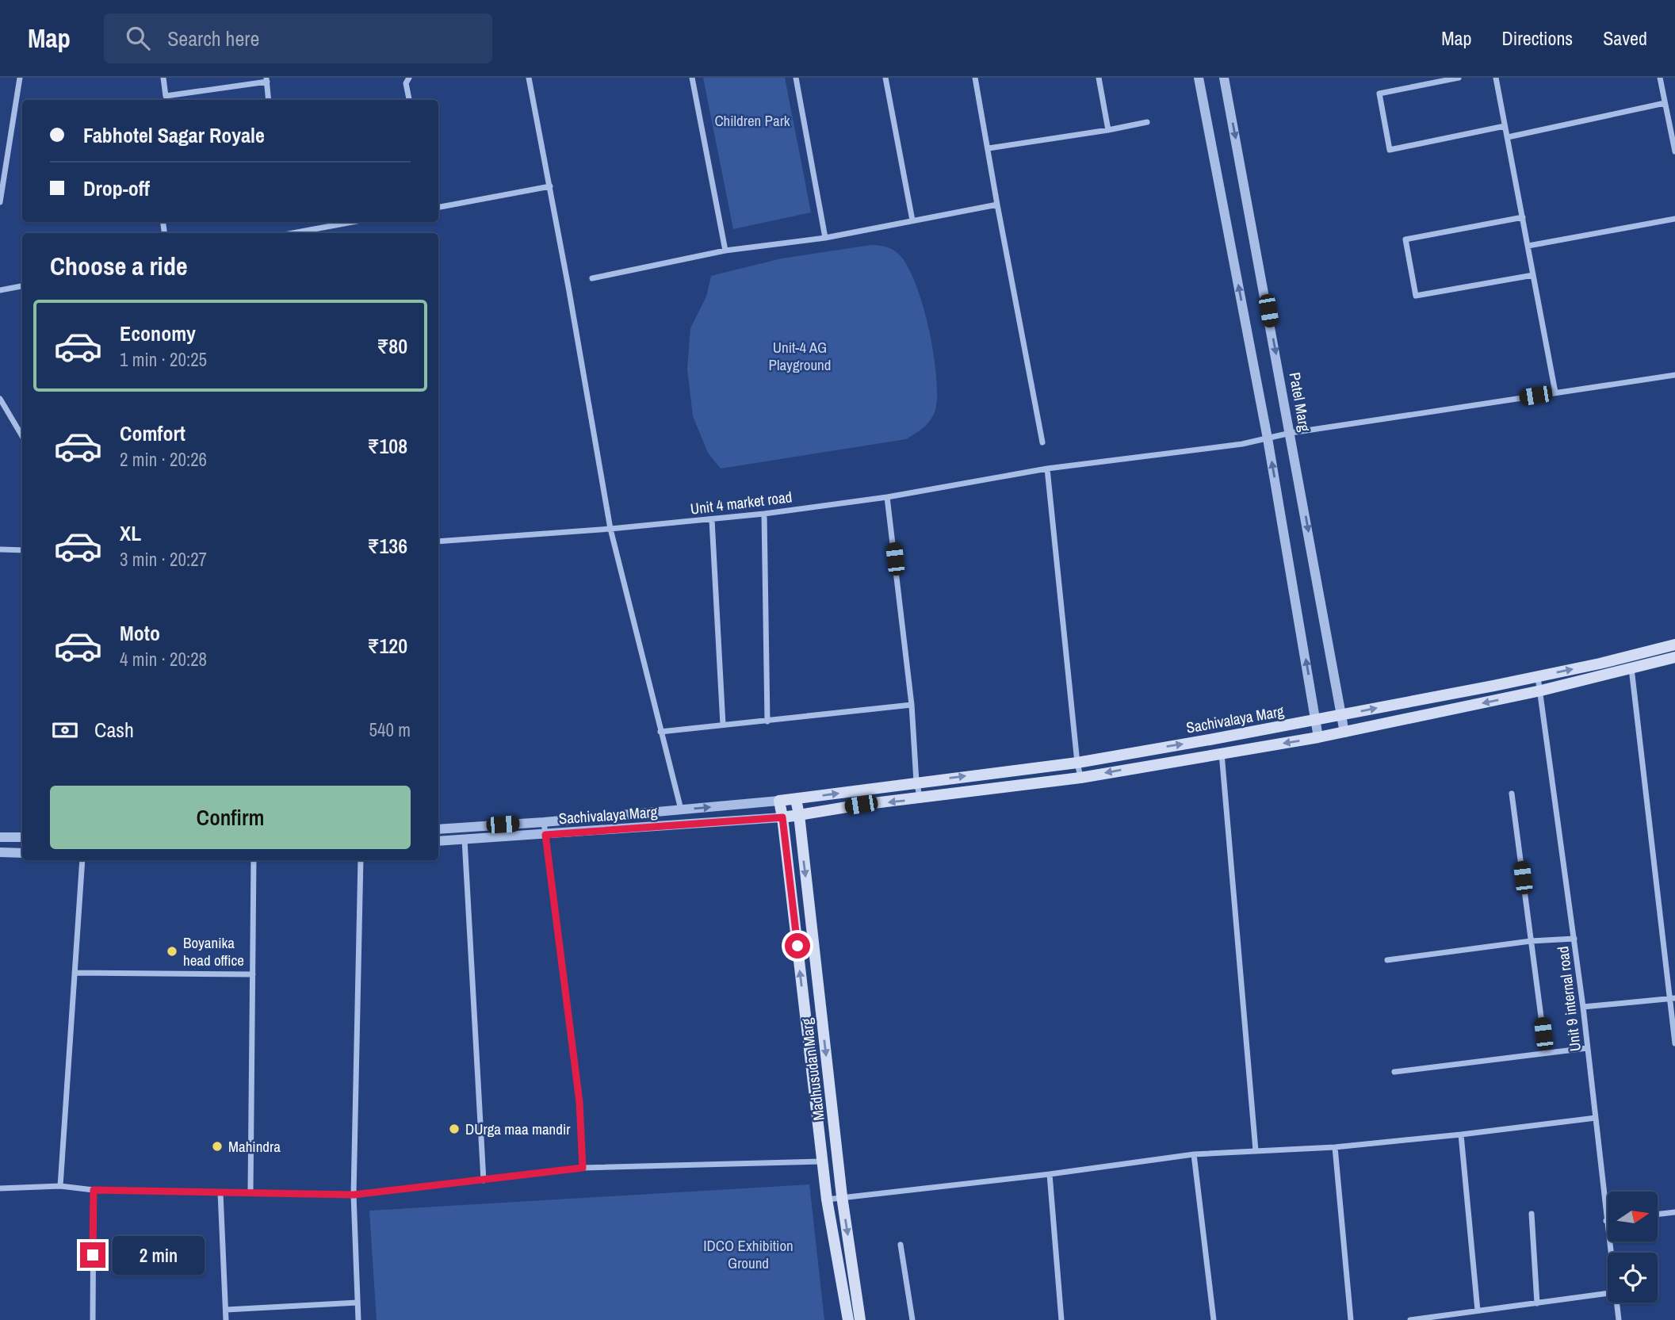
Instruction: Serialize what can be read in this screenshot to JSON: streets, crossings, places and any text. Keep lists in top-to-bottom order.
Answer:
{
  "streets": {
    "main road": ["Sachivalaya Marg", "Madhusudan Marg"],
    "street": ["Patel Marg", "Unit 4 market road", "Unit 9 internal road"]
  },
  "crossings": [
    ["Patel Marg", "Unit 4 market road"],
    ["Patel Marg", "Sachivalaya Marg"],
    ["Sachivalaya Marg", "Unit 9 internal road"],
    ["Sachivalaya Marg", "Madhusudan Marg"]
  ],
  "parks": ["Children Park", "Unit-4 AG Playground", "IDCO Exhibition Ground"],
  "places": ["Boyanika head office", "DUrga maa mandir", "Mahindra"],
  "north": "right",
  "page": {
    "header": "Map",
    "search": "Search here",
    "nav": ["Map", "Directions", "Saved"],
    "banner": ["Fabhotel Sagar Royale", "Drop-off"],
    "heading": "Choose a ride",
    "list": [
      {
        "name": "Economy",
        "note": "1 min · 20:25",
        "value": "₹80"
      },
      {
        "name": "Comfort",
        "note": "2 min · 20:26",
        "value": "₹108"
      },
      {
        "name": "XL",
        "note": "3 min · 20:27",
        "value": "₹136"
      },
      {
        "name": "Moto",
        "note": "4 min · 20:28",
        "value": "₹120"
      }
    ],
    "pay": ["Cash", "540 m"],
    "buttons": "Confirm",
    "bubble": "2 min"
  }
}
